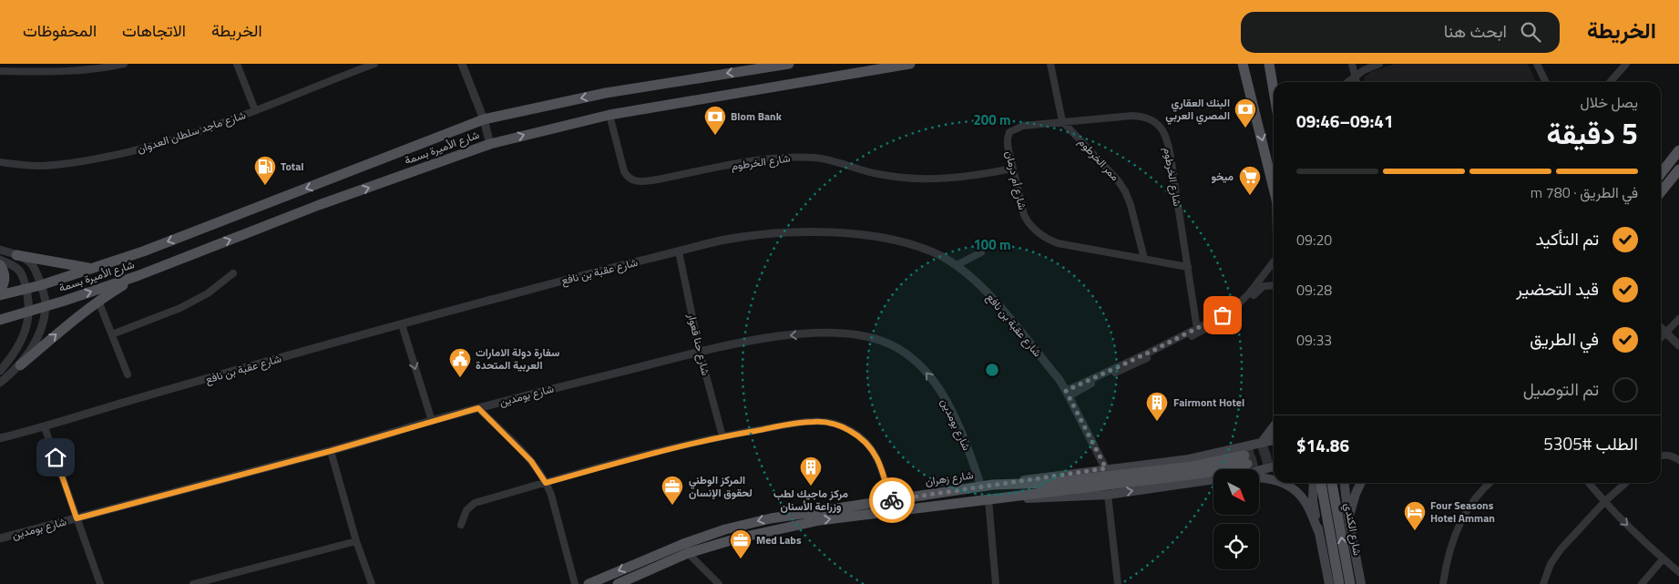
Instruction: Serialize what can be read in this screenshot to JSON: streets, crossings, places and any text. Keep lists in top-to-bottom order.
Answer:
{
  "streets": {
    "main road": ["شارع الأميرة بسمة", "شارع زهران", "شارع الكندي"],
    "street": [
      "شارع ماجد سلطان العدوان",
      "ممر الخرطوم",
      "شارع الخرطوم",
      "شارع أم درمان",
      "شارع عقبة بن نافع",
      "شارع حنا قعوار",
      "شارع بومدين"
    ]
  },
  "crossings": [
    ["شارع الأميرة بسمة", "شارع الخرطوم"],
    ["ممر الخرطوم", "شارع الخرطوم"],
    ["ممر الخرطوم", "شارع أم درمان"],
    ["شارع الخرطوم", "شارع أم درمان"],
    ["شارع عقبة بن نافع", "شارع حنا قعوار"],
    ["شارع حنا قعوار", "شارع بومدين"],
    ["شارع بومدين", "شارع زهران"]
  ],
  "places": {
    "bank": ["البنك العقاري المصري العربي", "Blom Bank"],
    "fuel station": ["Total"],
    "supermarket": ["ميخو"],
    "public building": ["سفارة دولة الامارات العربية المتحدة"],
    "building": ["Fairmont Hotel", "مركز ماجيك لطب وزراعة الأسنان"],
    "office": ["المركز الوطني لحقوق الإنسان", "Med Labs"],
    "hotel": ["Four Seasons Hotel Amman"]
  },
  "north": "bottom right",
  "page": {
    "header": "الخريطة",
    "search": "ابحث هنا",
    "nav": ["الخريطة", "الاتجاهات", "المحفوظات"],
    "heading": ["5 دقيقة", "يصل خلال", "09:41–09:46"],
    "panel": ["الطلب #5305", "$14.86"],
    "bar": "في الطريق · 780 m",
    "list": [
      ["تم التأكيد", "09:20"],
      ["قيد التحضير", "09:28"],
      ["في الطريق", "09:33"],
      "تم التوصيل"
    ]
  },
  "rings": ["200 m", "100 m"]
}
